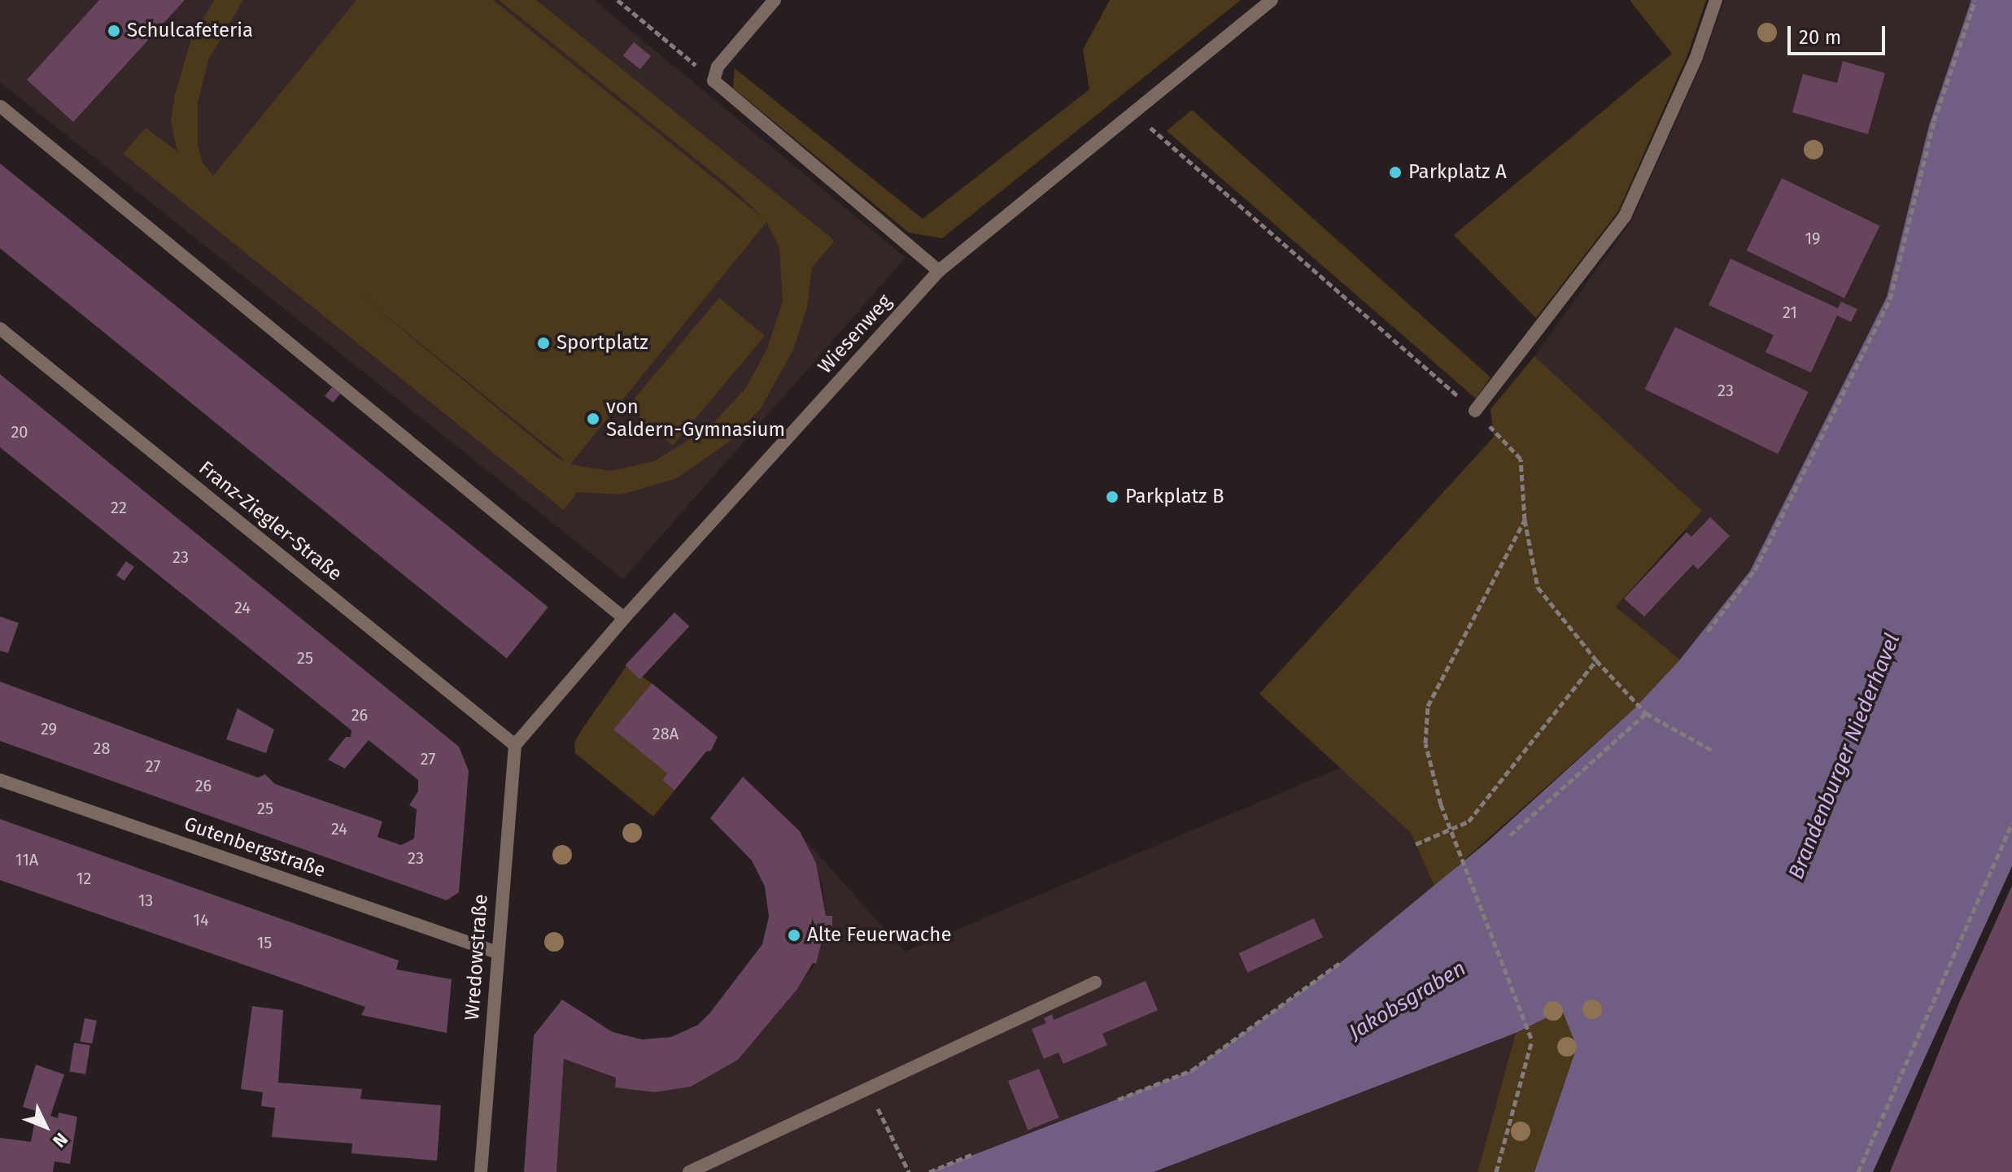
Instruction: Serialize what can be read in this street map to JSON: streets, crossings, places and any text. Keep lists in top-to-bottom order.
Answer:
{
  "streets": {
    "street": [
      "Wiesenweg",
      "Franz-Ziegler-Straße",
      "Gutenbergstraße",
      "Wredowstraße"
    ]
  },
  "crossings": [
    ["Wiesenweg", "Franz-Ziegler-Straße"],
    ["Wiesenweg", "Wredowstraße"],
    ["Franz-Ziegler-Straße", "Wredowstraße"],
    ["Gutenbergstraße", "Wredowstraße"]
  ],
  "water": ["Brandenburger Niederhavel", "Jakobsgraben"],
  "places": [
    "Schulcafeteria",
    "Parkplatz A",
    "Sportplatz",
    "von Saldern-Gymnasium",
    "Parkplatz B",
    "Alte Feuerwache"
  ],
  "house_numbers": [
    "19",
    "21",
    "23",
    "20",
    "22",
    "23",
    "24",
    "25",
    "26",
    "29",
    "28A",
    "28",
    "27",
    "27",
    "26",
    "25",
    "24",
    "23",
    "11A",
    "12",
    "13",
    "14",
    "15"
  ],
  "scale_bar": "20 m",
  "north": "bottom right"
}
